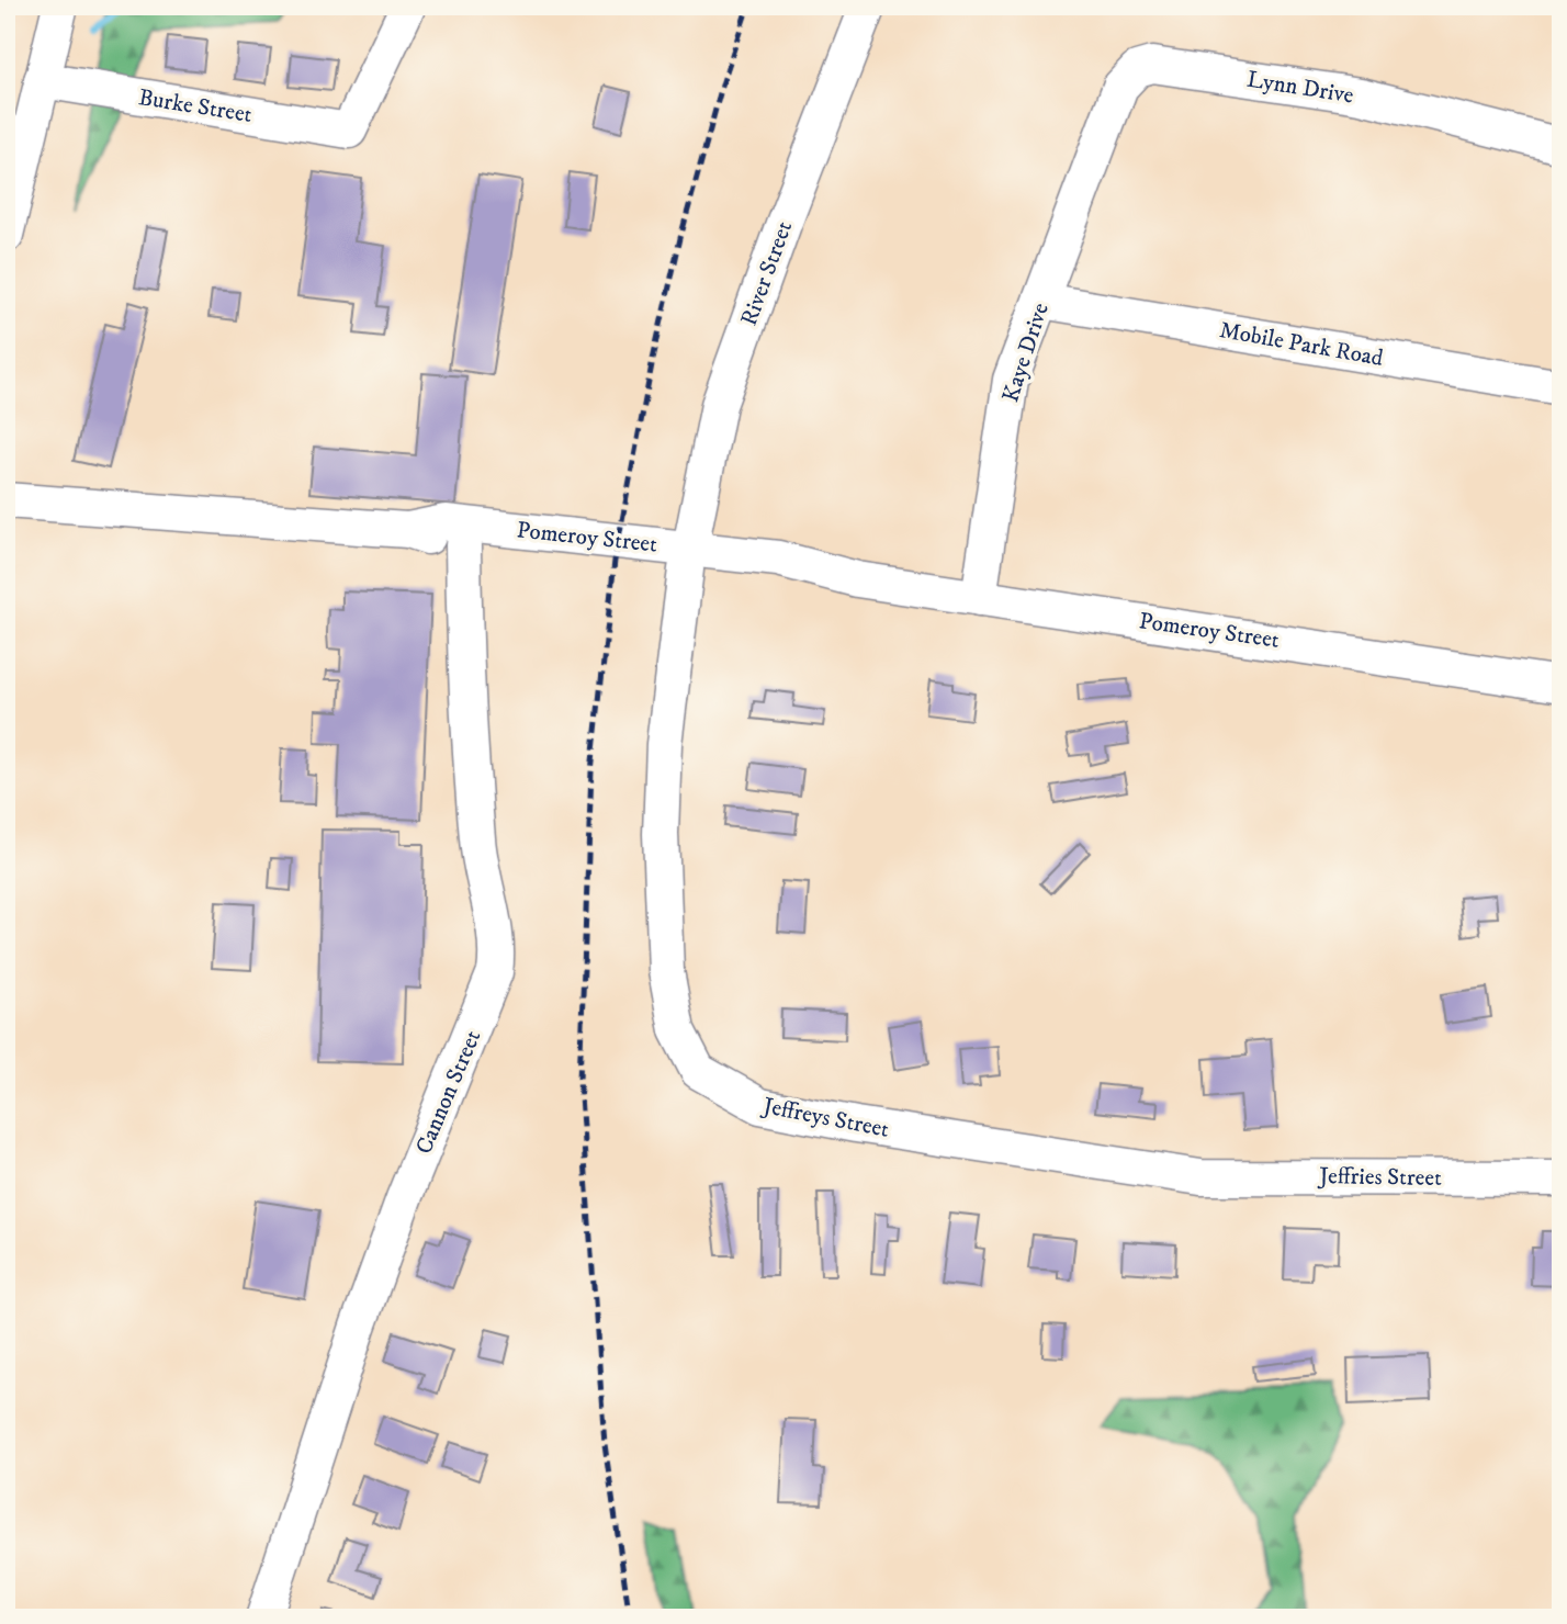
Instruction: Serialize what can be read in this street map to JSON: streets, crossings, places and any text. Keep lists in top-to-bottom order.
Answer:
{
  "streets": {
    "street": [
      "Lynn Drive",
      "Burke Street",
      "River Street",
      "Mobile Park Road",
      "Kaye Drive",
      "Pomeroy Street",
      "Cannon Street",
      "Jeffreys Street",
      "Jeffries Street"
    ]
  },
  "crossings": [
    ["Lynn Drive", "Kaye Drive"],
    ["River Street", "Pomeroy Street"],
    ["River Street", "Jeffreys Street"],
    ["Mobile Park Road", "Kaye Drive"],
    ["Kaye Drive", "Pomeroy Street"],
    ["Pomeroy Street", "Cannon Street"],
    ["Jeffreys Street", "Jeffries Street"]
  ]
}
